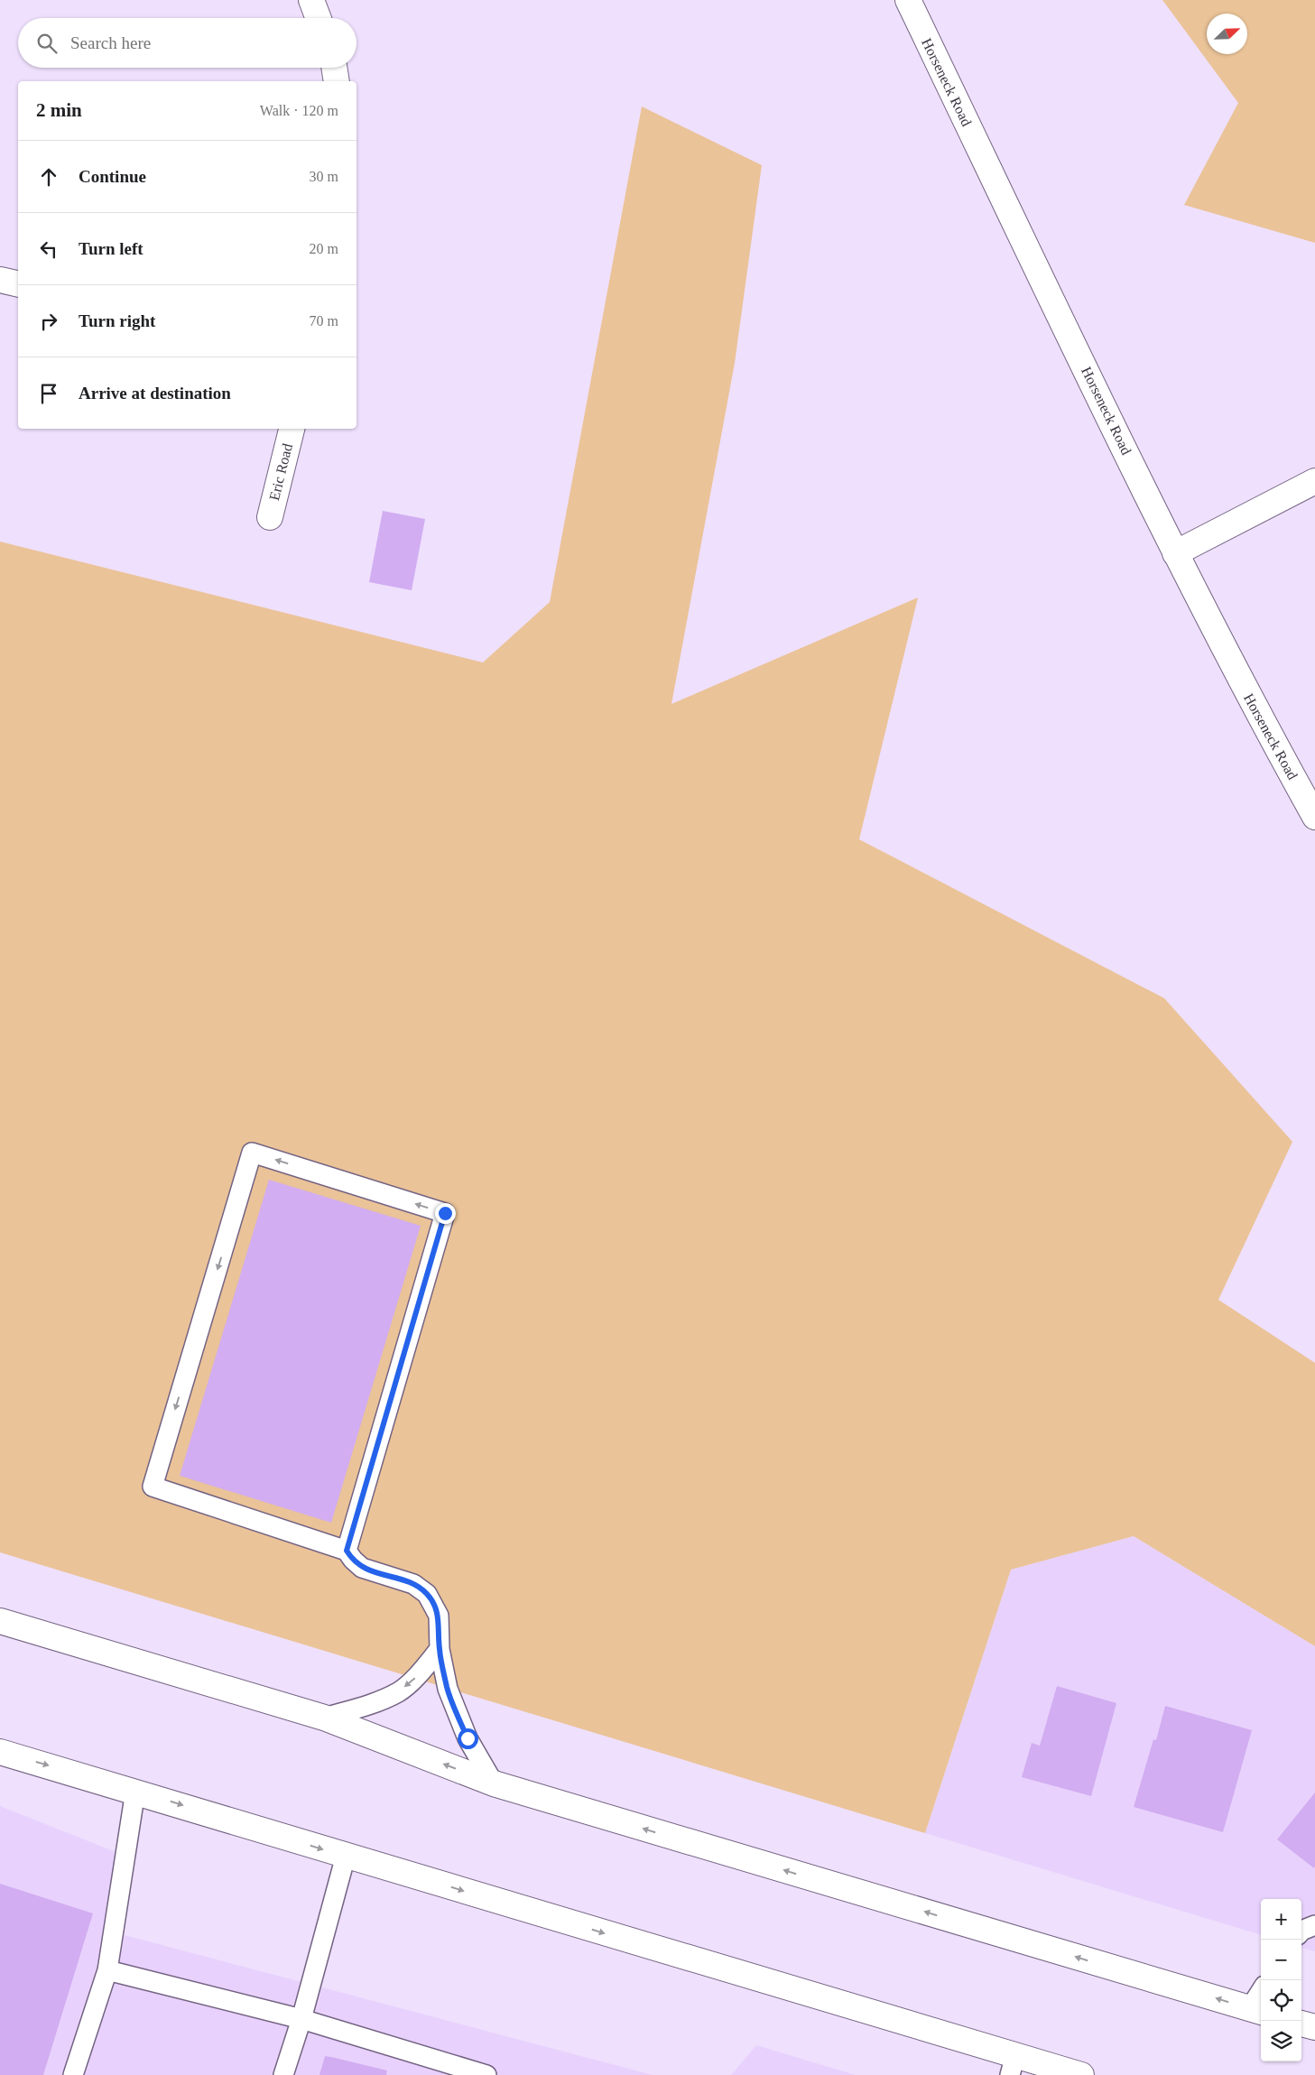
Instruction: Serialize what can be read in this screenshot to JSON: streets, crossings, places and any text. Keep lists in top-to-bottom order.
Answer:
{
  "streets": {
    "main road": ["Horseneck Road", "Eric Road"]
  },
  "north": "top right",
  "page": {
    "search": "Search here",
    "heading": ["2 min", "Walk · 120 m"],
    "list": [
      ["Continue", "30 m"],
      ["Turn left", "20 m"],
      ["Turn right", "70 m"],
      "Arrive at destination"
    ],
    "map_buttons": ["+", "−"]
  }
}
